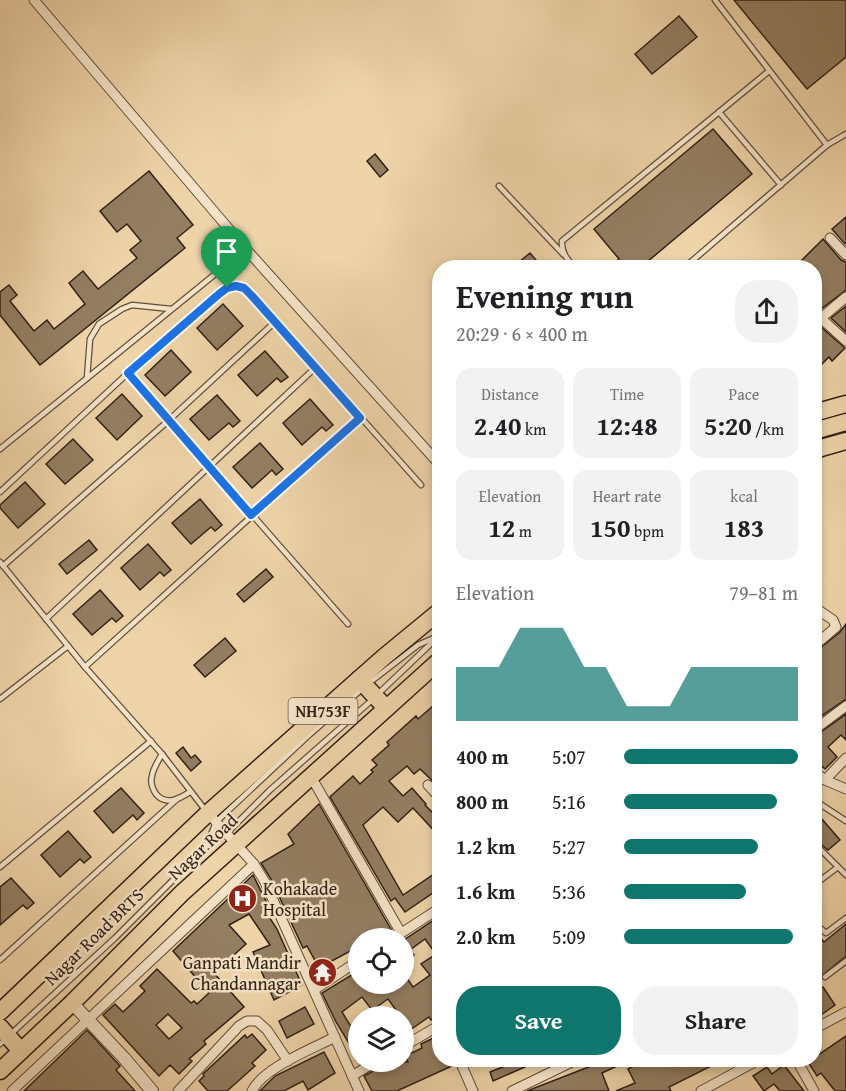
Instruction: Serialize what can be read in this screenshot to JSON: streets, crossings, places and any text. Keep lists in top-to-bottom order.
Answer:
{
  "streets": {
    "highway": ["NH753F", "Nagar Road"],
    "lane": ["Nagar Road BRTS"]
  },
  "places": {
    "hospital": ["Kohakade Hospital"],
    "temple": ["Ganpati Mandir Chandannagar"]
  },
  "page": {
    "heading": ["Evening run", "20:29 · 6 × 400 m"],
    "stats": [
      ["Distance", "2.40 km"],
      ["Time", "12:48"],
      ["Pace", "5:20 /km"],
      ["Elevation", "12 m"],
      ["Heart rate", "150 bpm"],
      ["kcal", "183"]
    ],
    "chart": ["Elevation", "79–81 m"],
    "list": [
      {
        "name": "400 m",
        "note": "5:07"
      },
      {
        "name": "800 m",
        "note": "5:16"
      },
      {
        "name": "1.2 km",
        "note": "5:27"
      },
      {
        "name": "1.6 km",
        "note": "5:36"
      },
      {
        "name": "2.0 km",
        "note": "5:09"
      }
    ],
    "buttons": ["Save", "Share"]
  }
}
